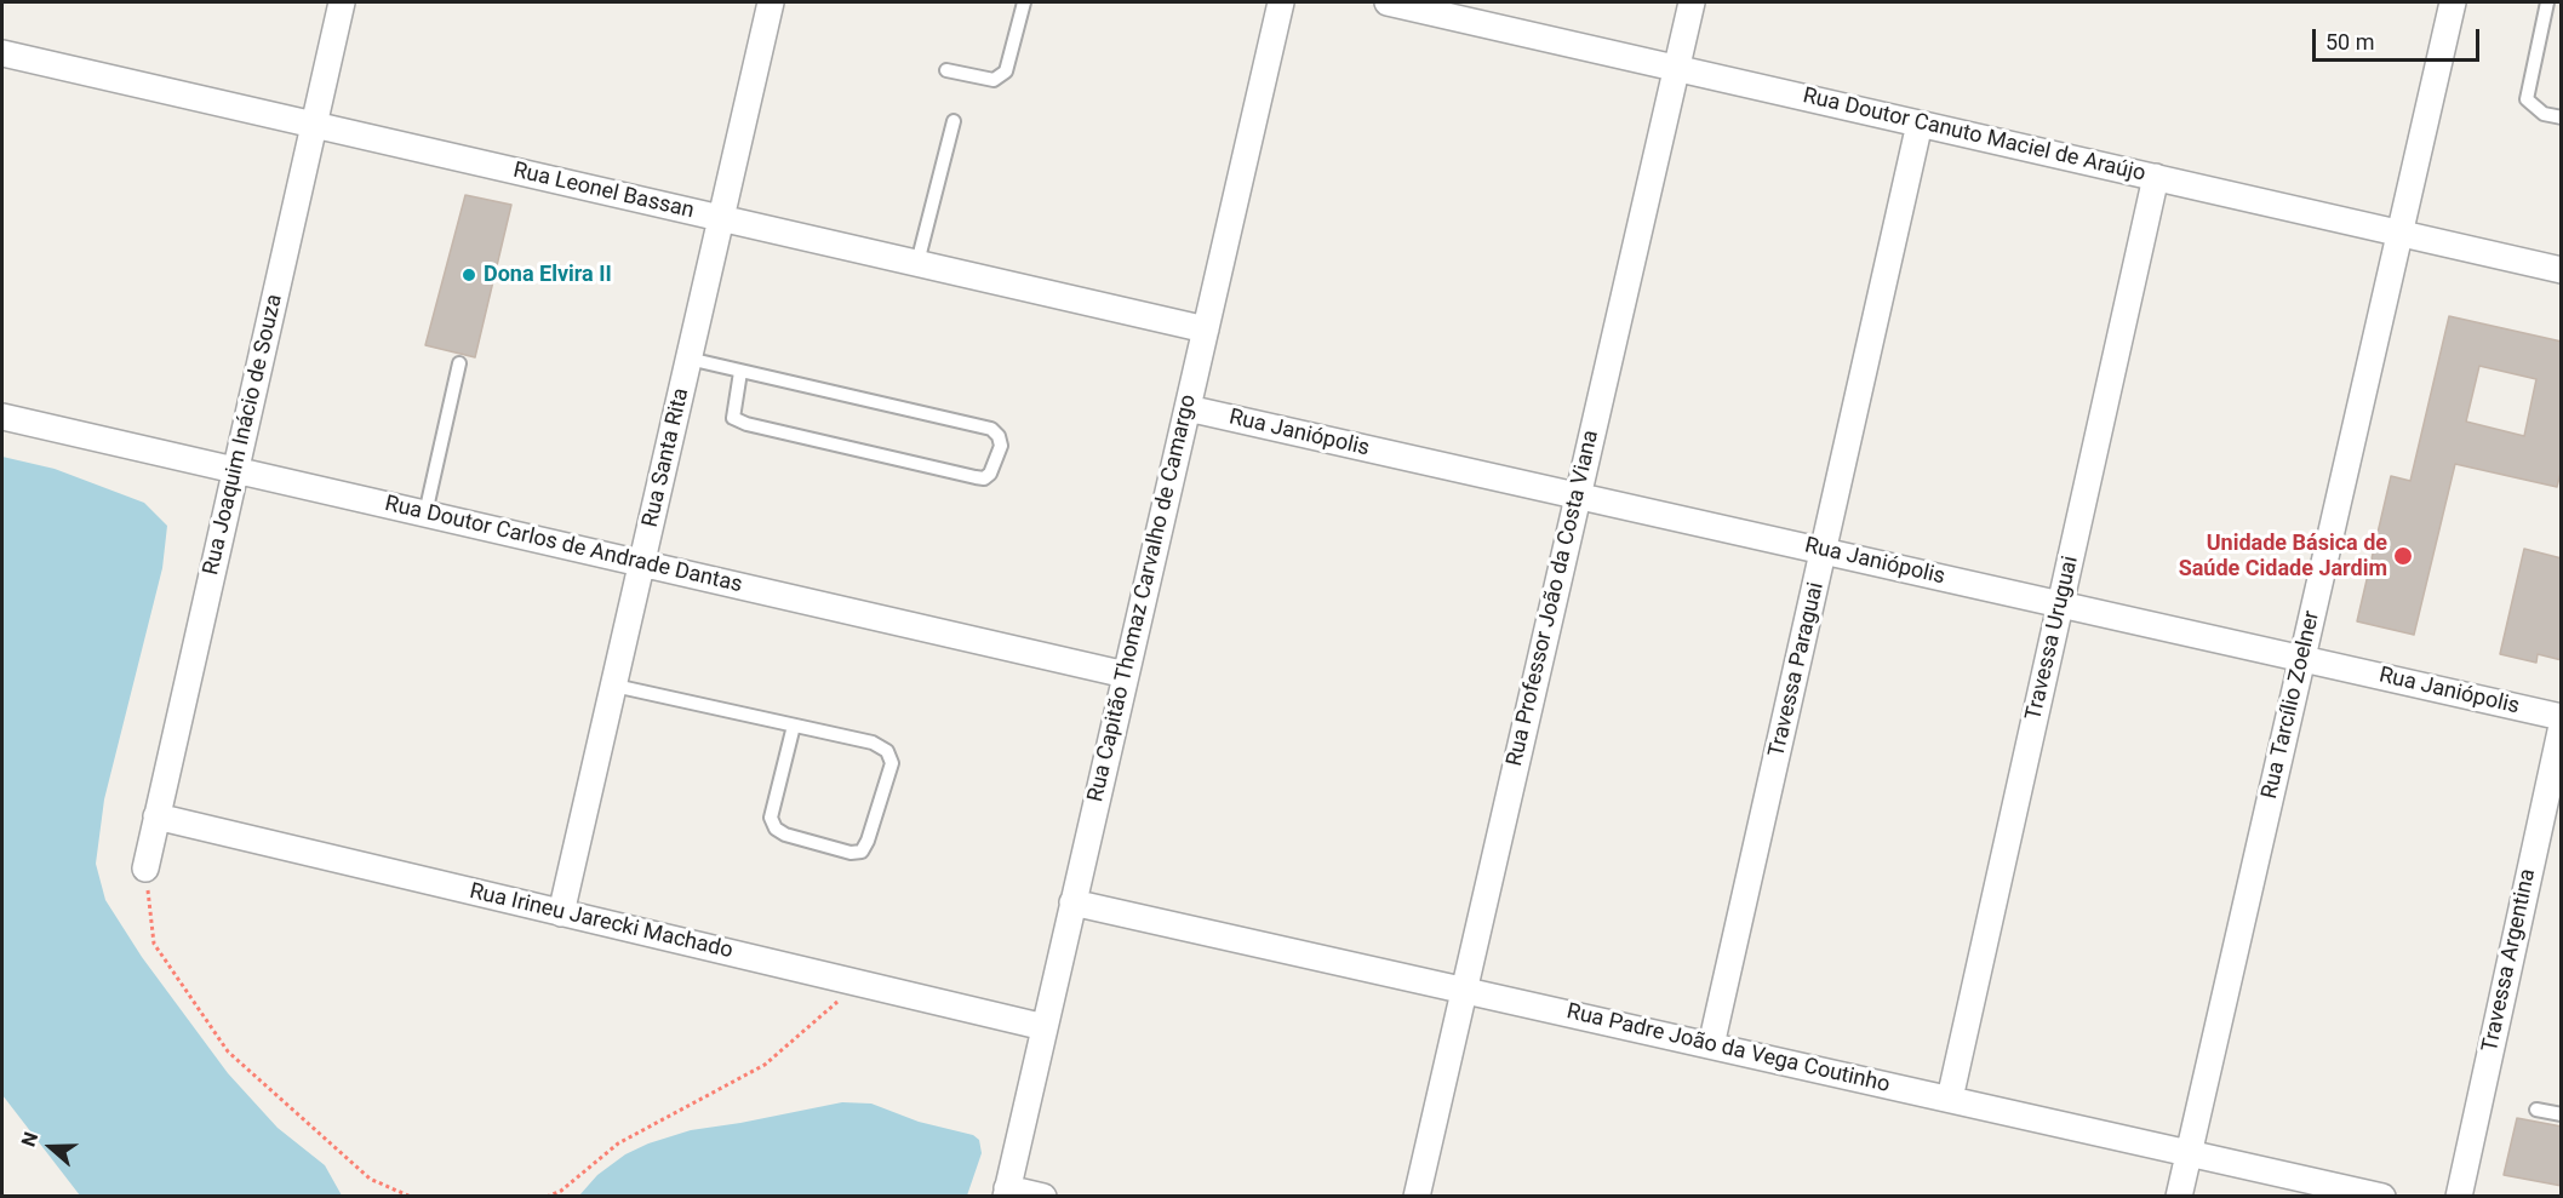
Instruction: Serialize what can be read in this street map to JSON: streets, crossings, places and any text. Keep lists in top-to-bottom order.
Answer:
{
  "streets": {
    "street": [
      "Rua Doutor Canuto Maciel de Araújo",
      "Rua Leonel Bassan",
      "Rua Janiópolis",
      "Rua Joaquim Inácio de Souza",
      "Rua Santa Rita",
      "Rua Doutor Carlos de Andrade Dantas",
      "Rua Capitão Thomaz Carvalho de Camargo",
      "Rua Professor João da Costa Viana",
      "Travessa Uruguai",
      "Travessa Paraguai",
      "Rua Tarcílio Zoelner",
      "Rua Irineu Jarecki Machado",
      "Travessa Argentina",
      "Rua Padre João da Vega Coutinho"
    ]
  },
  "crossings": [
    ["Rua Doutor Canuto Maciel de Araújo", "Rua Professor João da Costa Viana"],
    ["Rua Doutor Canuto Maciel de Araújo", "Travessa Uruguai"],
    ["Rua Doutor Canuto Maciel de Araújo", "Travessa Paraguai"],
    ["Rua Doutor Canuto Maciel de Araújo", "Rua Tarcílio Zoelner"],
    ["Rua Leonel Bassan", "Rua Joaquim Inácio de Souza"],
    ["Rua Leonel Bassan", "Rua Santa Rita"],
    ["Rua Leonel Bassan", "Rua Capitão Thomaz Carvalho de Camargo"],
    ["Rua Janiópolis", "Rua Capitão Thomaz Carvalho de Camargo"],
    ["Rua Janiópolis", "Rua Professor João da Costa Viana"],
    ["Rua Janiópolis", "Travessa Uruguai"],
    ["Rua Janiópolis", "Travessa Paraguai"],
    ["Rua Janiópolis", "Rua Tarcílio Zoelner"],
    ["Rua Joaquim Inácio de Souza", "Rua Doutor Carlos de Andrade Dantas"],
    ["Rua Joaquim Inácio de Souza", "Rua Irineu Jarecki Machado"],
    ["Rua Santa Rita", "Rua Doutor Carlos de Andrade Dantas"],
    ["Rua Santa Rita", "Rua Irineu Jarecki Machado"],
    ["Rua Doutor Carlos de Andrade Dantas", "Rua Capitão Thomaz Carvalho de Camargo"],
    ["Rua Capitão Thomaz Carvalho de Camargo", "Rua Irineu Jarecki Machado"],
    ["Rua Capitão Thomaz Carvalho de Camargo", "Rua Padre João da Vega Coutinho"],
    ["Rua Professor João da Costa Viana", "Rua Padre João da Vega Coutinho"],
    ["Travessa Uruguai", "Rua Padre João da Vega Coutinho"],
    ["Travessa Paraguai", "Rua Padre João da Vega Coutinho"],
    ["Rua Tarcílio Zoelner", "Rua Padre João da Vega Coutinho"]
  ],
  "places": ["Dona Elvira II", "Unidade Básica de Saúde Cidade Jardim"],
  "scale_bar": "50 m",
  "north": "left"
}
